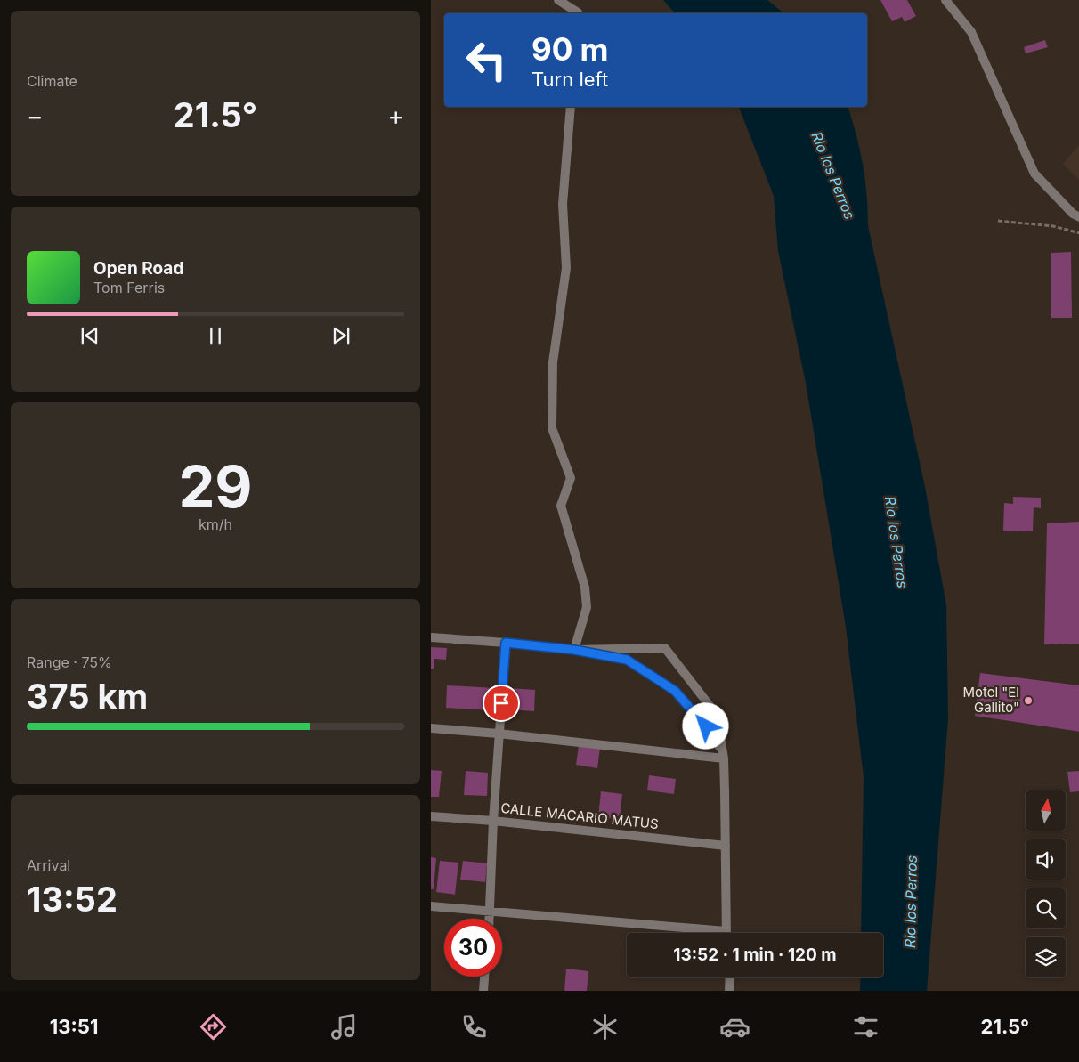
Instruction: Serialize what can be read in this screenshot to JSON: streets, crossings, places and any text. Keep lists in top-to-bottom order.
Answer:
{
  "streets": {
    "street": ["CALLE MACARIO MATUS"]
  },
  "water": ["Rio los Perros"],
  "places": ["Motel \"El Gallito\""],
  "north": "top",
  "page": {
    "tile": [
      "Climate",
      ["29", "km/h"],
      ["Range · 75%", "375 km"],
      ["Arrival", "13:52"]
    ],
    "turn": ["90 m", "Turn left"],
    "heat": ["−", "21.5°", "+"],
    "song": ["Open Road", "Tom Ferris"],
    "limit": "30",
    "trip": "13:52 · 1 min · 120 m",
    "tabs": ["13:51", "21.5°"]
  }
}
